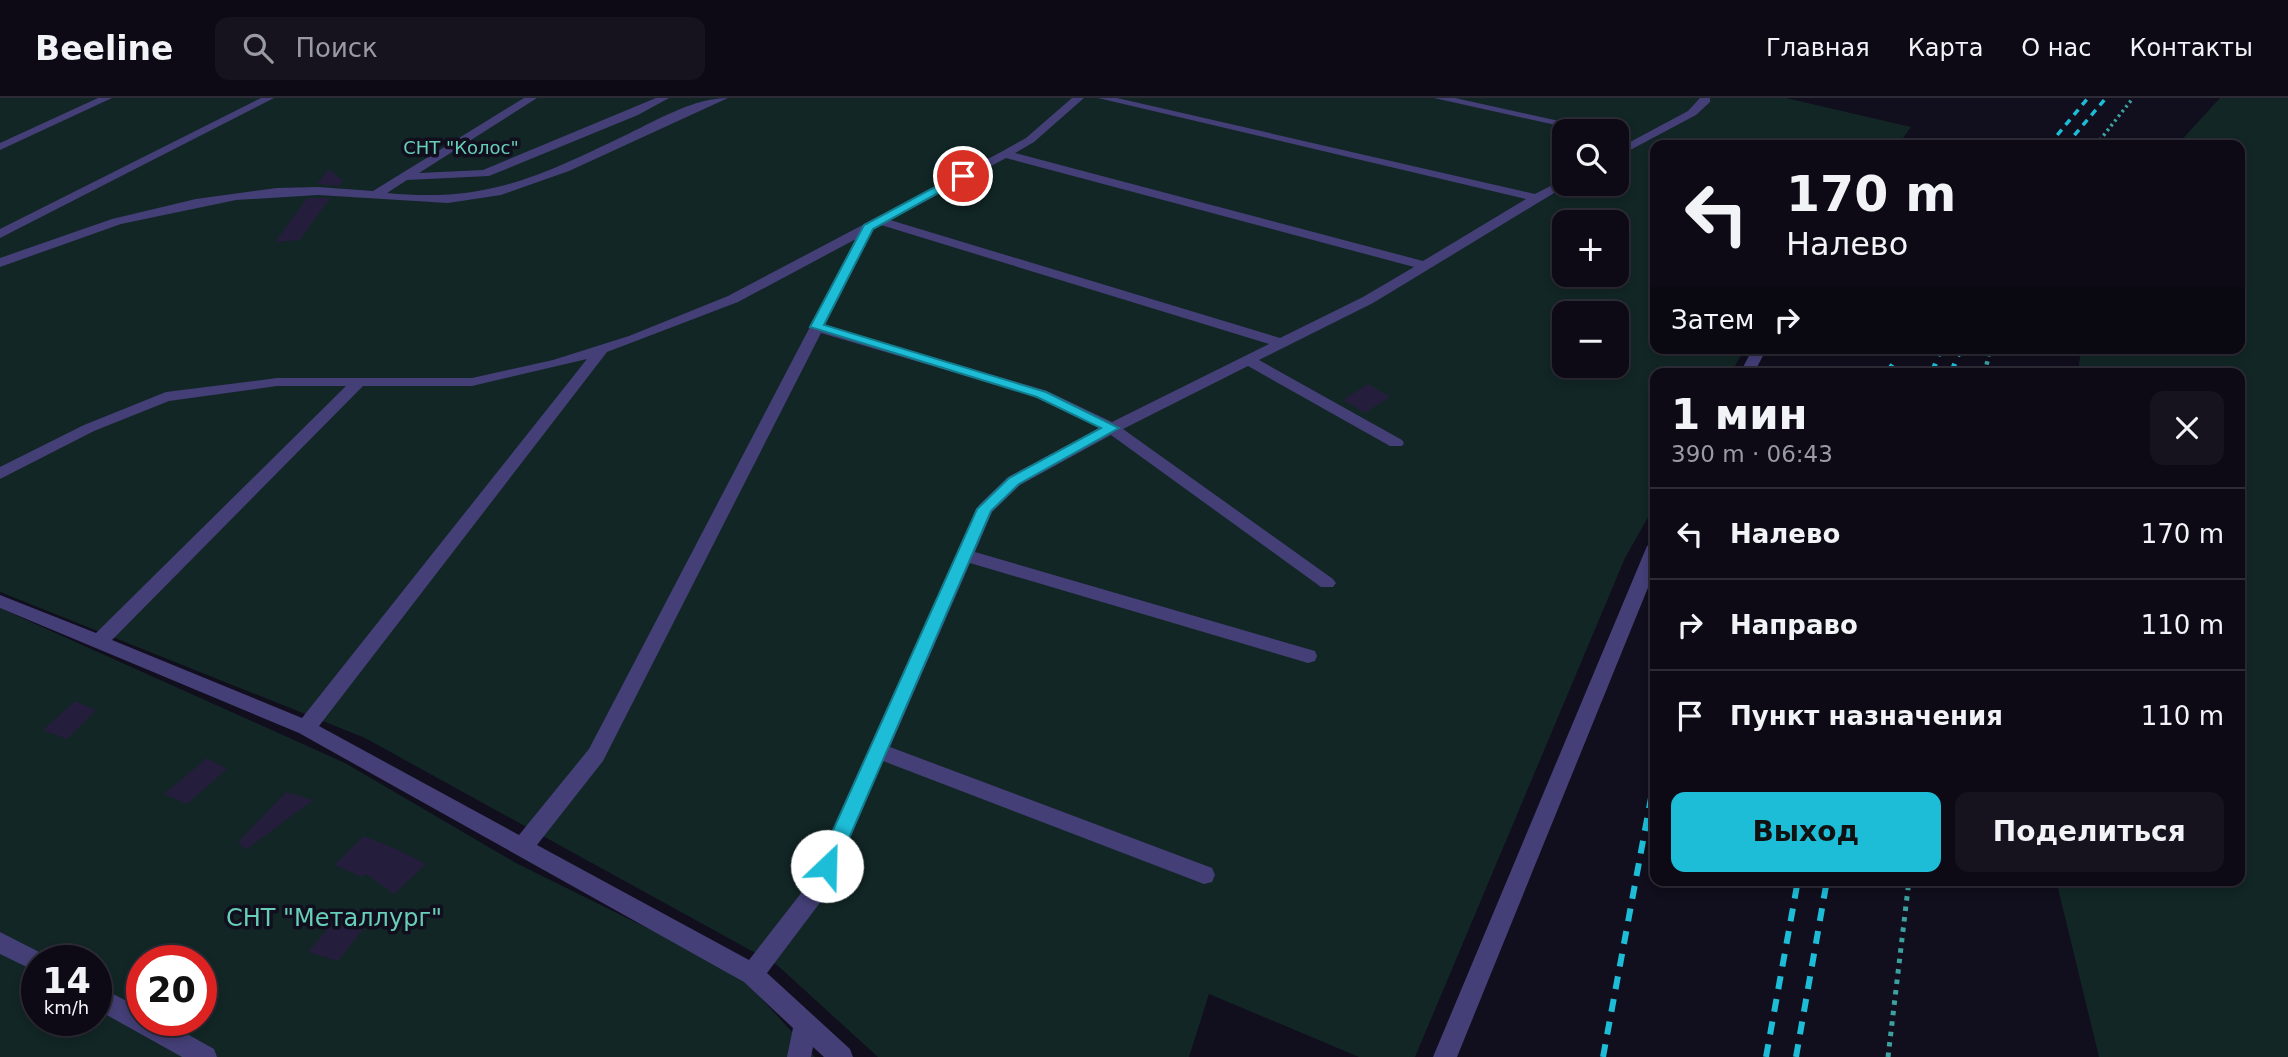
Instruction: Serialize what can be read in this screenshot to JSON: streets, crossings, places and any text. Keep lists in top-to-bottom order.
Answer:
{
  "parks": ["СНТ \"Колос\"", "СНТ \"Металлург\""],
  "page": {
    "header": "Beeline",
    "search": "Поиск",
    "nav": [
      "Главная",
      "Карта",
      "О нас",
      "Контакты"
    ],
    "map_buttons": ["+", "−"],
    "turn": ["170 m", "Налево"],
    "then": "Затем",
    "heading": ["1 мин", "390 m · 06:43"],
    "list": [
      {
        "name": "Налево",
        "value": "170 m"
      },
      {
        "name": "Направо",
        "value": "110 m"
      },
      {
        "name": "Пункт назначения",
        "value": "110 m"
      }
    ],
    "buttons": ["Выход", "Поделиться"],
    "speed": "14 km/h",
    "limit": "20"
  }
}
